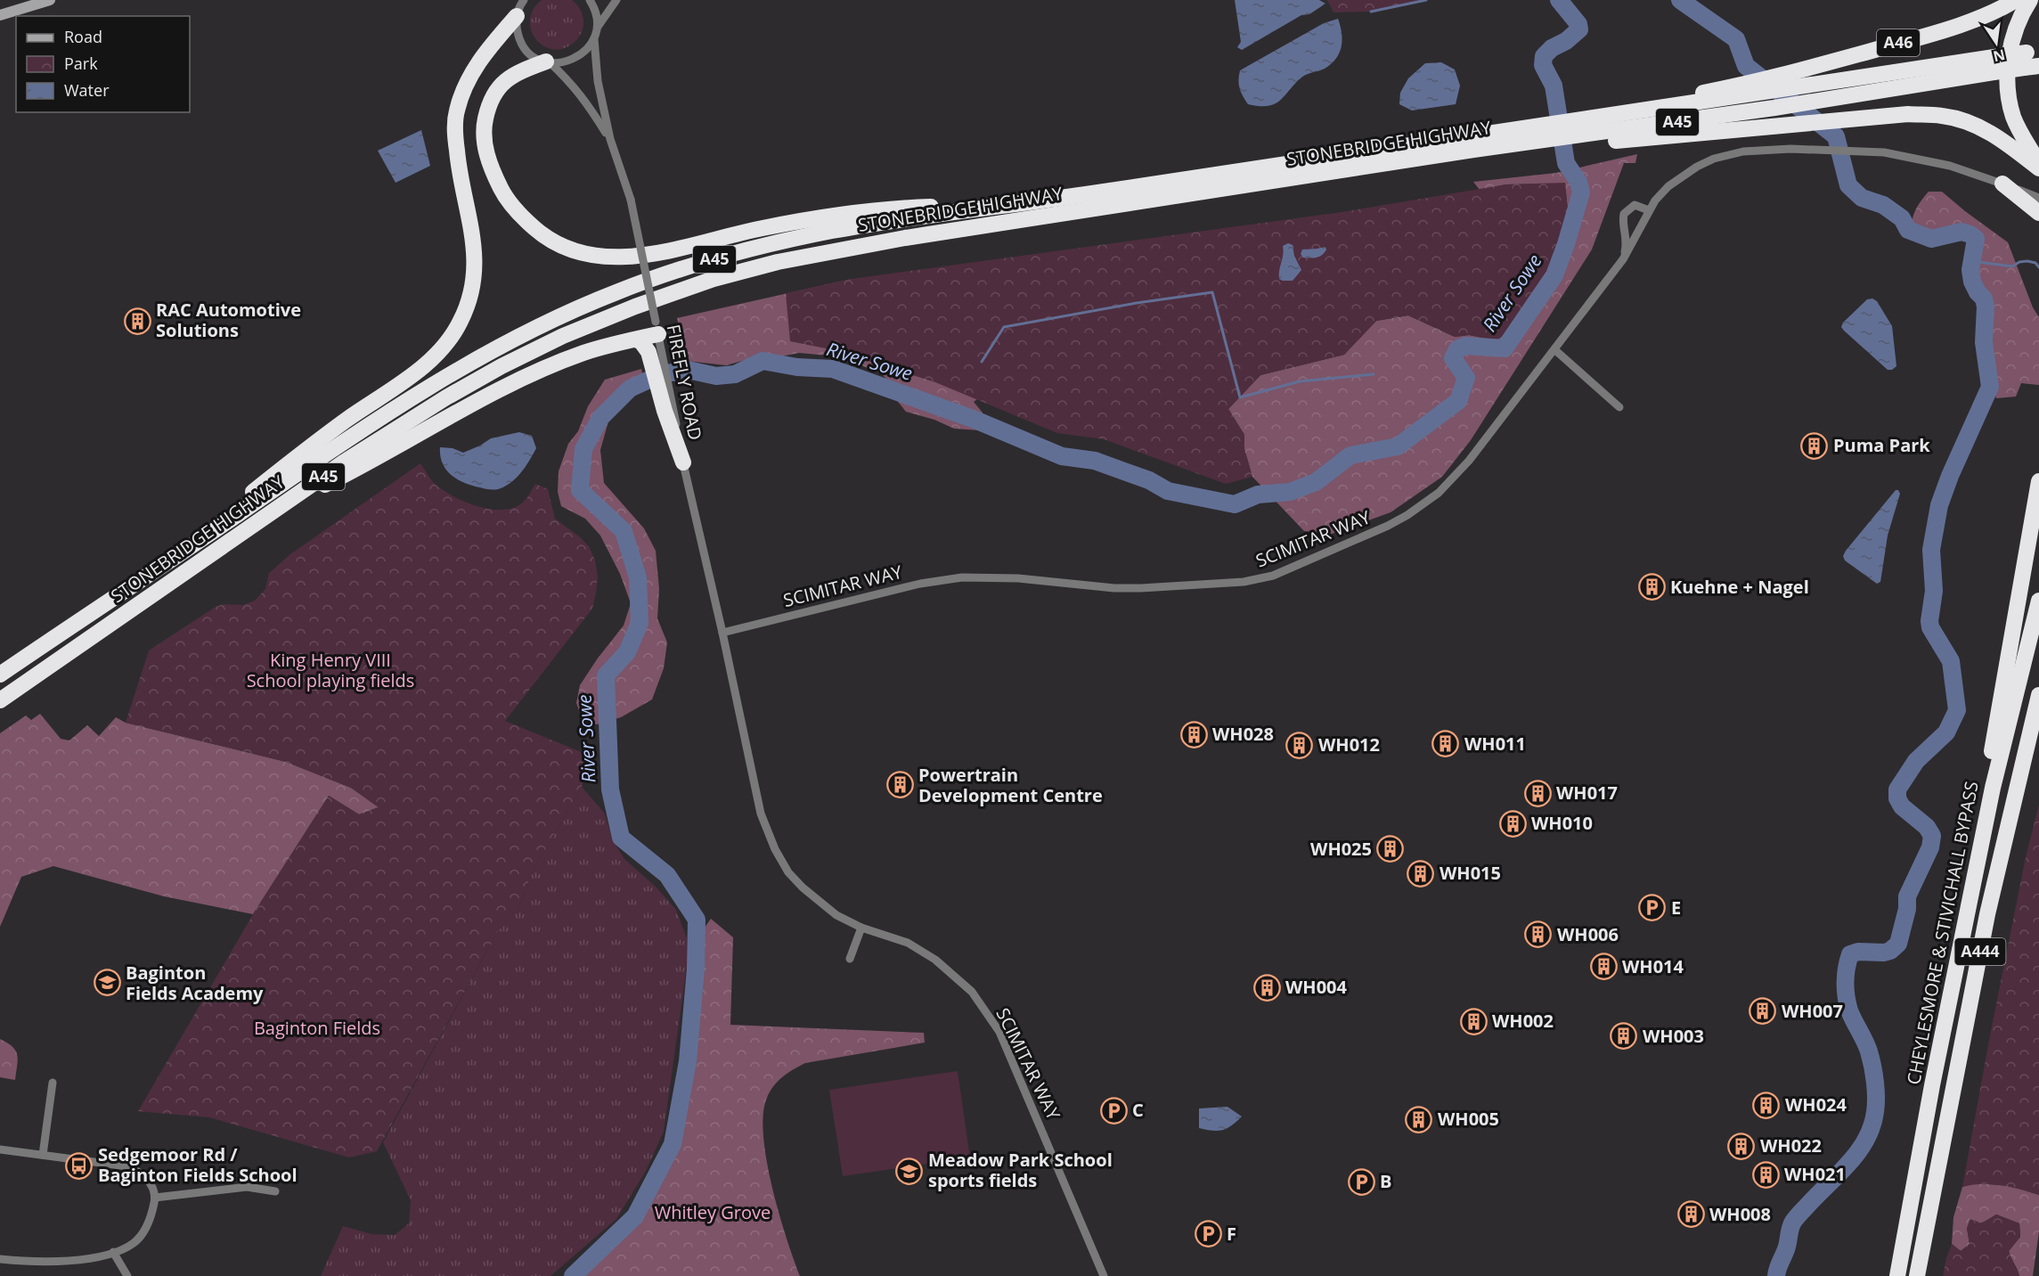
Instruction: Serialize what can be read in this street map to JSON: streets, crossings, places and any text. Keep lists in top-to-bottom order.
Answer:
{
  "streets": {
    "highway": [
      "A46",
      "A45",
      "STONEBRIDGE HIGHWAY",
      "CHEYLESMORE & STIVICHALL BYPASS",
      "A444"
    ],
    "street": ["FIREFLY ROAD", "SCIMITAR WAY"]
  },
  "crossings": [
    ["A46", "STONEBRIDGE HIGHWAY"],
    ["FIREFLY ROAD", "SCIMITAR WAY"]
  ],
  "water": ["River Sowe"],
  "parks": ["King Henry VIII School playing fields", "Baginton Fields", "Whitley Grove"],
  "places": {
    "building": [
      "RAC Automotive Solutions",
      "Puma Park",
      "Kuehne + Nagel",
      "WH028",
      "WH011",
      "WH012",
      "Powertrain Development Centre",
      "WH017",
      "WH010",
      "WH025",
      "WH015",
      "WH006",
      "WH014",
      "WH004",
      "WH007",
      "WH002",
      "WH003",
      "WH024",
      "WH005",
      "WH022",
      "WH021",
      "WH008"
    ],
    "parking": [
      "E",
      "C",
      "B",
      "F"
    ],
    "school or university": ["Baginton Fields Academy", "Meadow Park School sports fields"],
    "bus stop": ["Sedgemoor Rd / Baginton Fields School"]
  },
  "legend": ["Road", "Park", "Water"],
  "north": "bottom"
}
